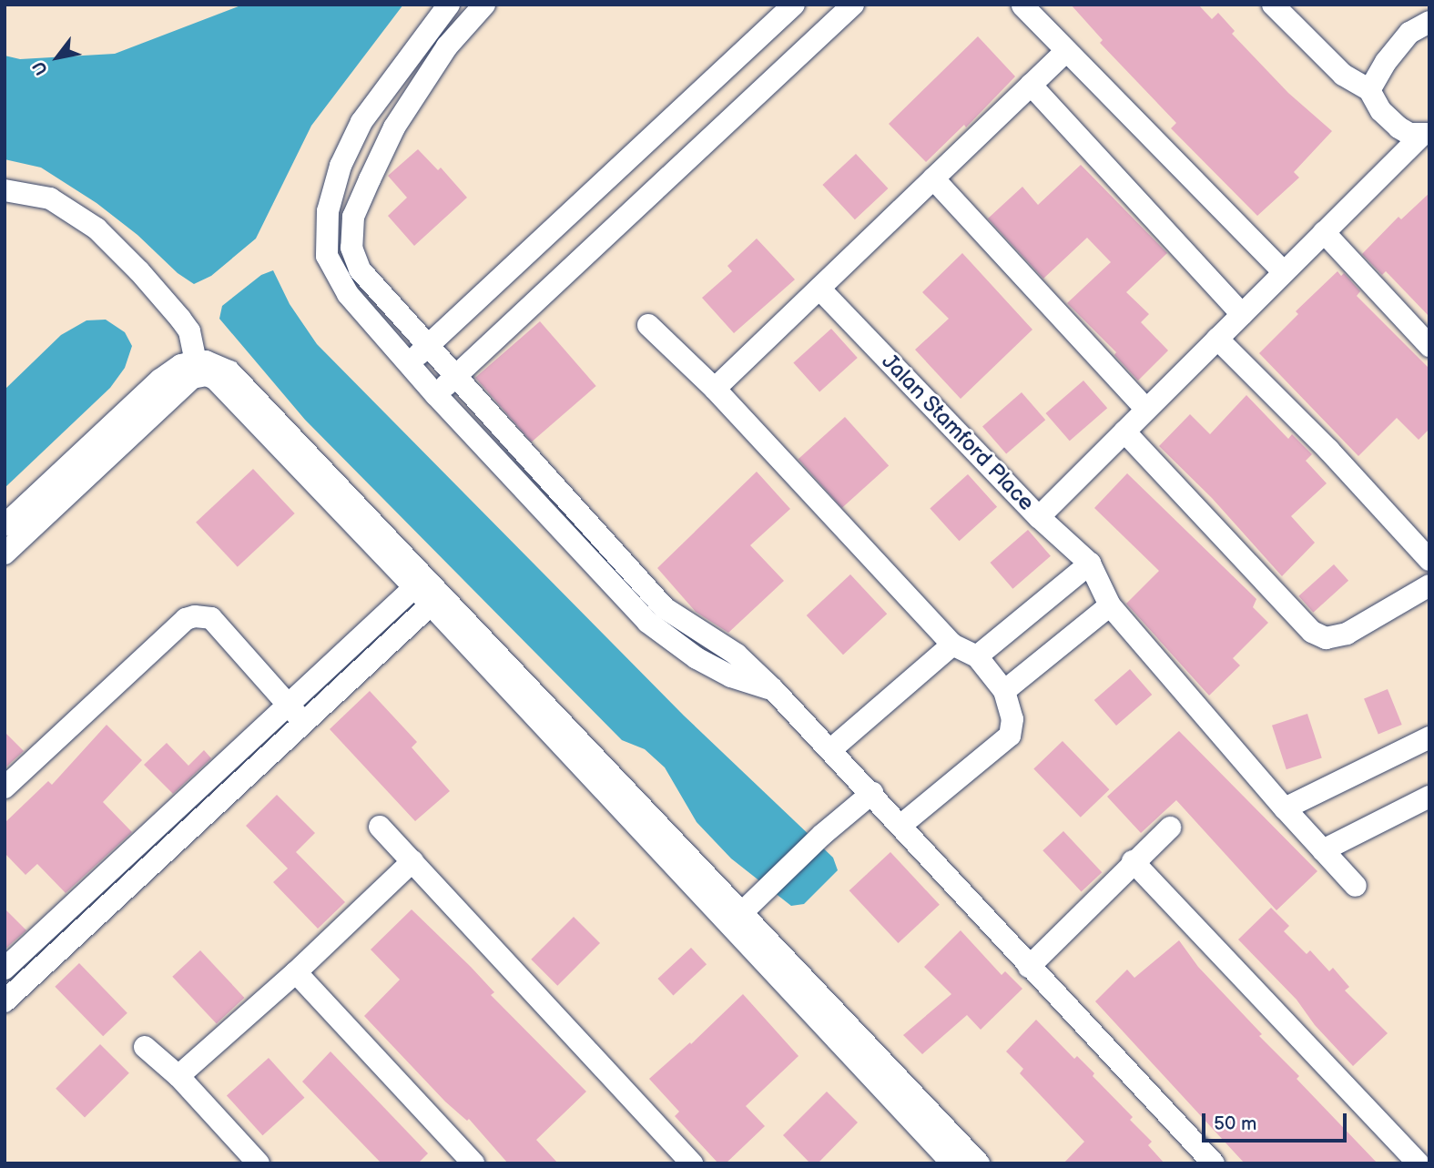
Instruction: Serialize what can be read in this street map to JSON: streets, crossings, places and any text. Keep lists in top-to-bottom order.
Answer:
{
  "streets": {
    "street": ["Jalan Stamford Place"]
  },
  "scale_bar": "50 m",
  "north": "bottom left"
}
